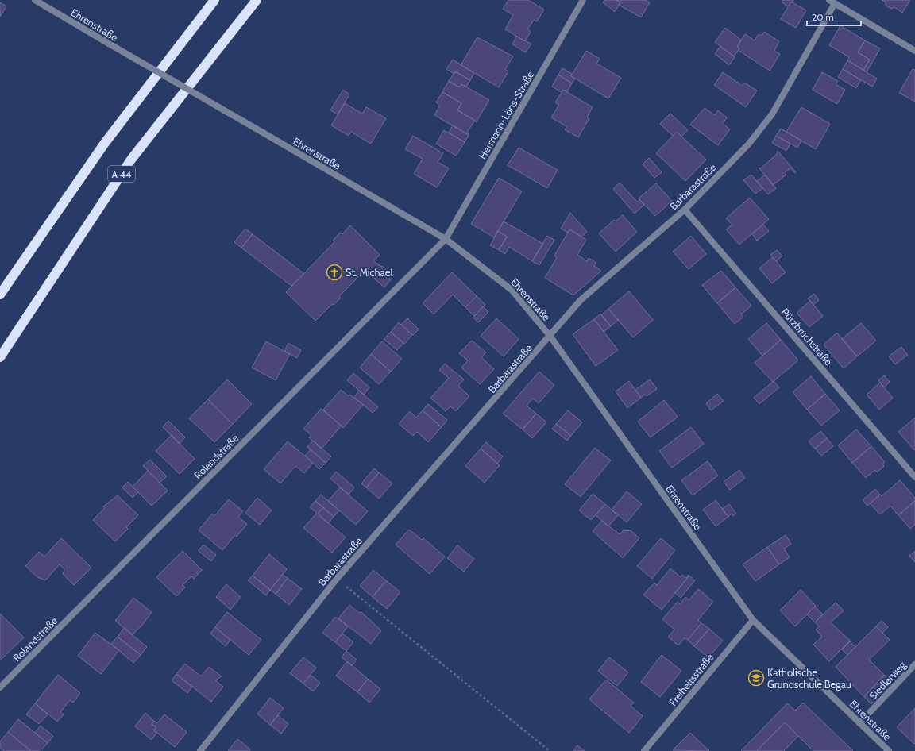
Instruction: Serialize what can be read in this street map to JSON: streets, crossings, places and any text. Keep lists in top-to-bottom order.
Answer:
{
  "streets": {
    "highway": ["A 44"],
    "street": [
      "Ehrenstraße",
      "Hermann-Löns-Straße",
      "Barbarastraße",
      "Pützbruchstraße",
      "Rolandstraße",
      "Freiheitsstraße",
      "Siedlerweg"
    ]
  },
  "crossings": [
    ["Ehrenstraße", "Hermann-Löns-Straße"],
    ["Ehrenstraße", "Barbarastraße"],
    ["Ehrenstraße", "Rolandstraße"],
    ["Ehrenstraße", "Freiheitsstraße"],
    ["Ehrenstraße", "Siedlerweg"],
    ["Hermann-Löns-Straße", "Rolandstraße"],
    ["Barbarastraße", "Pützbruchstraße"]
  ],
  "places": {
    "church": ["St. Michael"],
    "school or university": ["Katholische Grundschule Begau"]
  },
  "scale_bar": "20 m"
}
